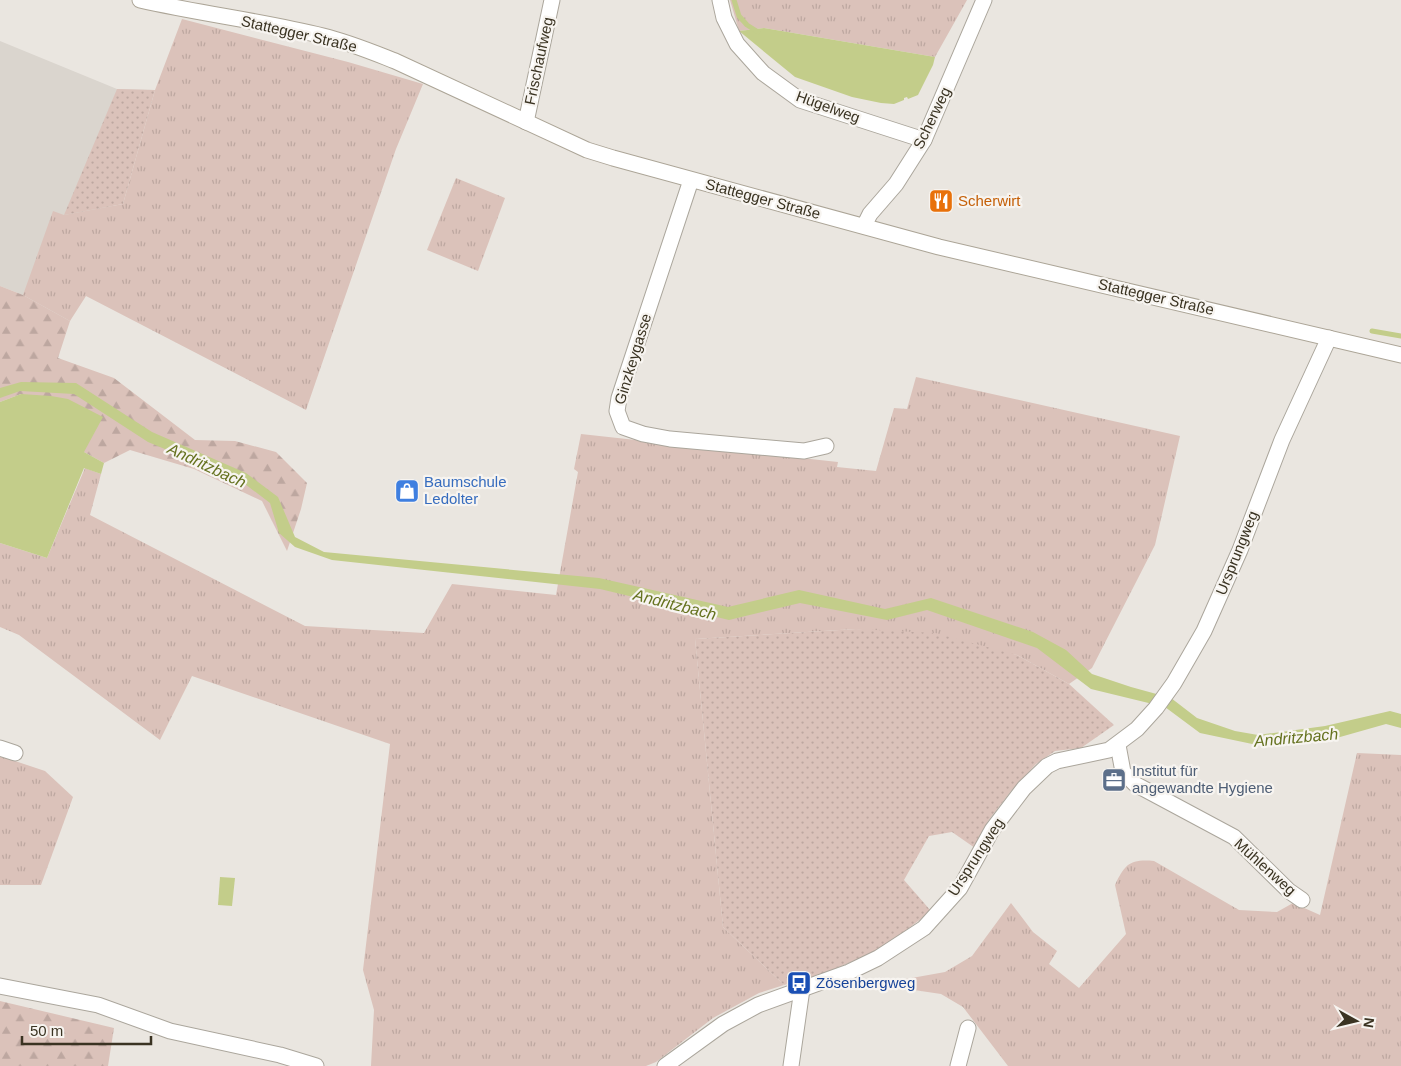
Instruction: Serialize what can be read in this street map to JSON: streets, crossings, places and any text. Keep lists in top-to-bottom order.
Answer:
{
  "streets": {
    "street": [
      "Stattegger Straße",
      "Frischaufweg",
      "Hügelweg",
      "Scherweg",
      "Ginzkeygasse",
      "Ursprungweg",
      "Mühlenweg"
    ]
  },
  "crossings": [
    ["Stattegger Straße", "Frischaufweg"],
    ["Stattegger Straße", "Scherweg"],
    ["Stattegger Straße", "Ginzkeygasse"],
    ["Stattegger Straße", "Ursprungweg"],
    ["Hügelweg", "Scherweg"],
    ["Ursprungweg", "Mühlenweg"]
  ],
  "water": ["Andritzbach"],
  "places": {
    "restaurant": ["Scherwirt"],
    "shop": ["Baumschule Ledolter"],
    "office": ["Institut für angewandte Hygiene"],
    "bus stop": ["Zösenbergweg"]
  },
  "scale_bar": "50 m",
  "north": "right"
}
